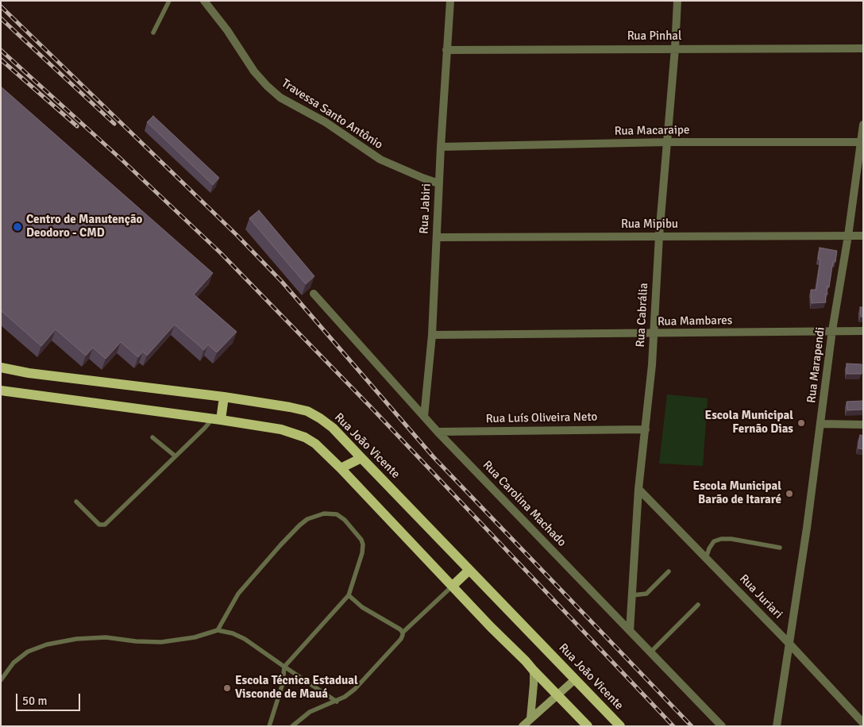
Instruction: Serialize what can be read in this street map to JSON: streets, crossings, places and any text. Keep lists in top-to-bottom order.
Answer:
{
  "streets": {
    "main road": ["Rua João Vicente"],
    "street": [
      "Rua Pinhal",
      "Travessa Santo Antônio",
      "Rua Macaraipe",
      "Rua Jabiri",
      "Rua Mipibu",
      "Rua Cabrália",
      "Rua Mambares",
      "Rua Marapendi",
      "Rua Luís Oliveira Neto",
      "Rua Carolina Machado",
      "Rua Juriari"
    ]
  },
  "crossings": [
    ["Rua Pinhal", "Rua Jabiri"],
    ["Rua Pinhal", "Rua Cabrália"],
    ["Travessa Santo Antônio", "Rua Jabiri"],
    ["Rua Macaraipe", "Rua Jabiri"],
    ["Rua Macaraipe", "Rua Cabrália"],
    ["Rua Macaraipe", "Rua Marapendi"],
    ["Rua Jabiri", "Rua Mipibu"],
    ["Rua Jabiri", "Rua Mambares"],
    ["Rua Jabiri", "Rua Carolina Machado"],
    ["Rua Mipibu", "Rua Cabrália"],
    ["Rua Mipibu", "Rua Marapendi"],
    ["Rua Cabrália", "Rua Mambares"],
    ["Rua Cabrália", "Rua Luís Oliveira Neto"],
    ["Rua Cabrália", "Rua Carolina Machado"],
    ["Rua Cabrália", "Rua Juriari"],
    ["Rua Mambares", "Rua Marapendi"],
    ["Rua Marapendi", "Rua Juriari"],
    ["Rua Luís Oliveira Neto", "Rua Carolina Machado"]
  ],
  "places": [
    "Centro de Manutenção Deodoro - CMD",
    "Escola Municipal Fernão Dias",
    "Escola Municipal Barão de Itararé",
    "Escola Técnica Estadual Visconde de Mauá"
  ],
  "scale_bar": "50 m"
}
